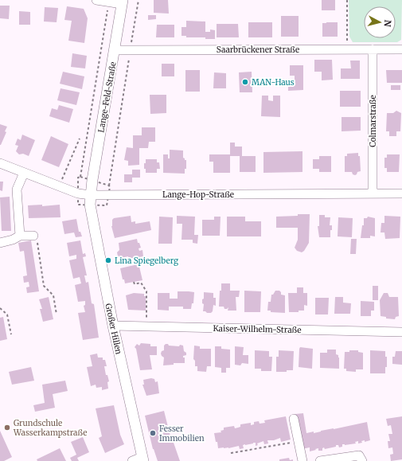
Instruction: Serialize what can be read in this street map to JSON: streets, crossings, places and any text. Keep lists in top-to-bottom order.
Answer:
{
  "streets": {
    "street": [
      "Saarbrückener Straße",
      "Lange-Feld-Straße",
      "Colmarstraße",
      "Lange-Hop-Straße",
      "Großer Hillen",
      "Kaiser-Wilhelm-Straße"
    ]
  },
  "crossings": [
    ["Saarbrückener Straße", "Lange-Feld-Straße"],
    ["Saarbrückener Straße", "Colmarstraße"],
    ["Lange-Feld-Straße", "Lange-Hop-Straße"],
    ["Lange-Feld-Straße", "Großer Hillen"],
    ["Colmarstraße", "Lange-Hop-Straße"],
    ["Lange-Hop-Straße", "Großer Hillen"],
    ["Großer Hillen", "Kaiser-Wilhelm-Straße"]
  ],
  "places": [
    "MAN-Haus",
    "Lina Spiegelberg",
    "Grundschule Wasserkampstraße",
    "Fesser Immobilien"
  ],
  "north": "right"
}
